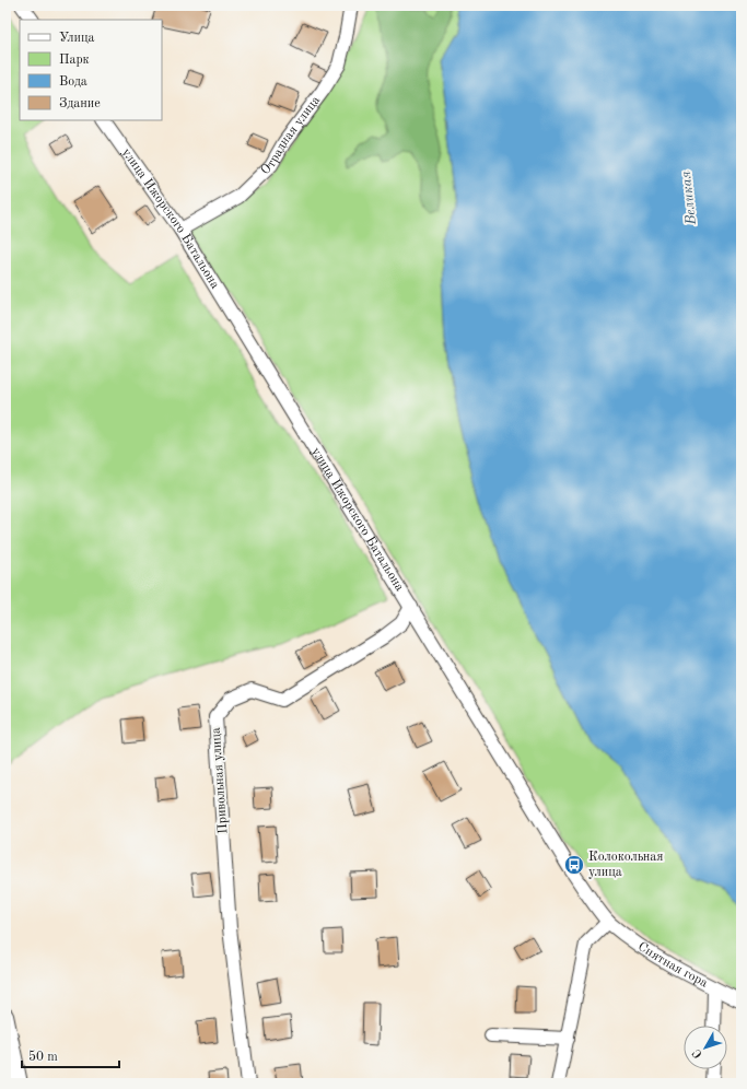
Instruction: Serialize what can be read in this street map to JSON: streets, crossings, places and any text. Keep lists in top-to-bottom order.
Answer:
{
  "streets": {
    "street": [
      "Отрадная улица",
      "улица Ижорского Батальона",
      "Привольная улица",
      "Снятная гора"
    ]
  },
  "crossings": [
    ["Отрадная улица", "улица Ижорского Батальона"],
    ["улица Ижорского Батальона", "Привольная улица"],
    ["улица Ижорского Батальона", "Снятная гора"]
  ],
  "water": ["Великая"],
  "places": {
    "bus stop": ["Колокольная улица"]
  },
  "legend": [
    "Улица",
    "Парк",
    "Вода",
    "Здание"
  ],
  "scale_bar": "50 m",
  "north": "bottom left"
}
